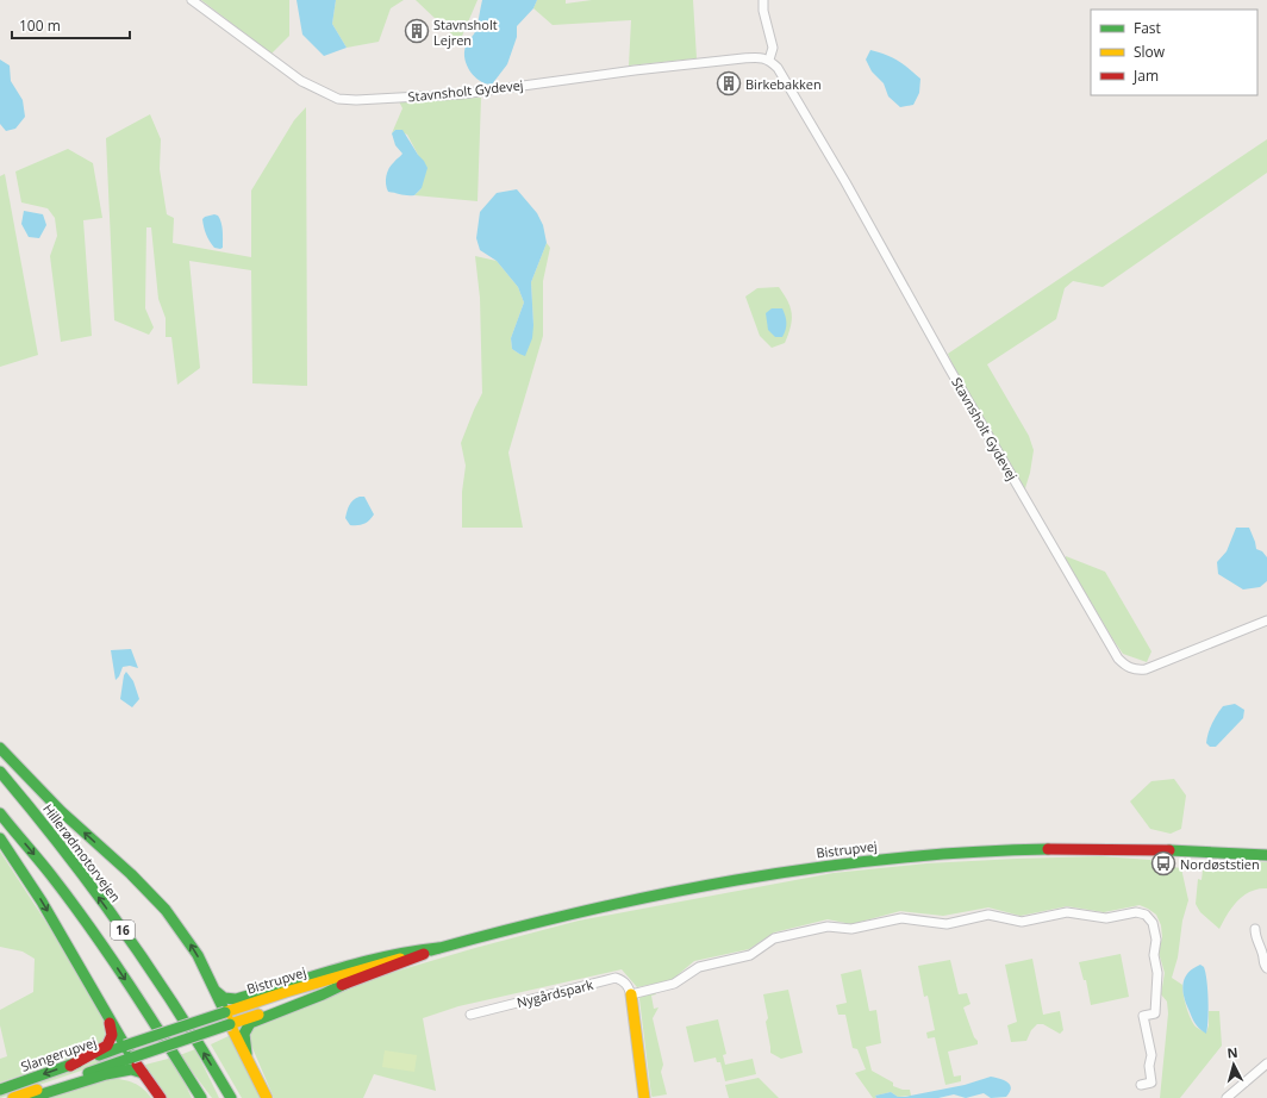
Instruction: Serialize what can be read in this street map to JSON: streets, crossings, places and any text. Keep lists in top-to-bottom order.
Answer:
{
  "streets": {
    "main road": [
      "Bistrupvej",
      "Hillerødmotorvejen",
      "16",
      "Slangerupvej"
    ],
    "street": ["Stavnsholt Gydevej", "Nygårdspark"]
  },
  "crossings": [
    ["Bistrupvej", "Slangerupvej"]
  ],
  "places": {
    "building": ["Stavnsholt Lejren", "Birkebakken"],
    "bus stop": ["Nordøststien"]
  },
  "legend": ["Fast", "Slow", "Jam"],
  "scale_bar": "100 m",
  "north": "top"
}
